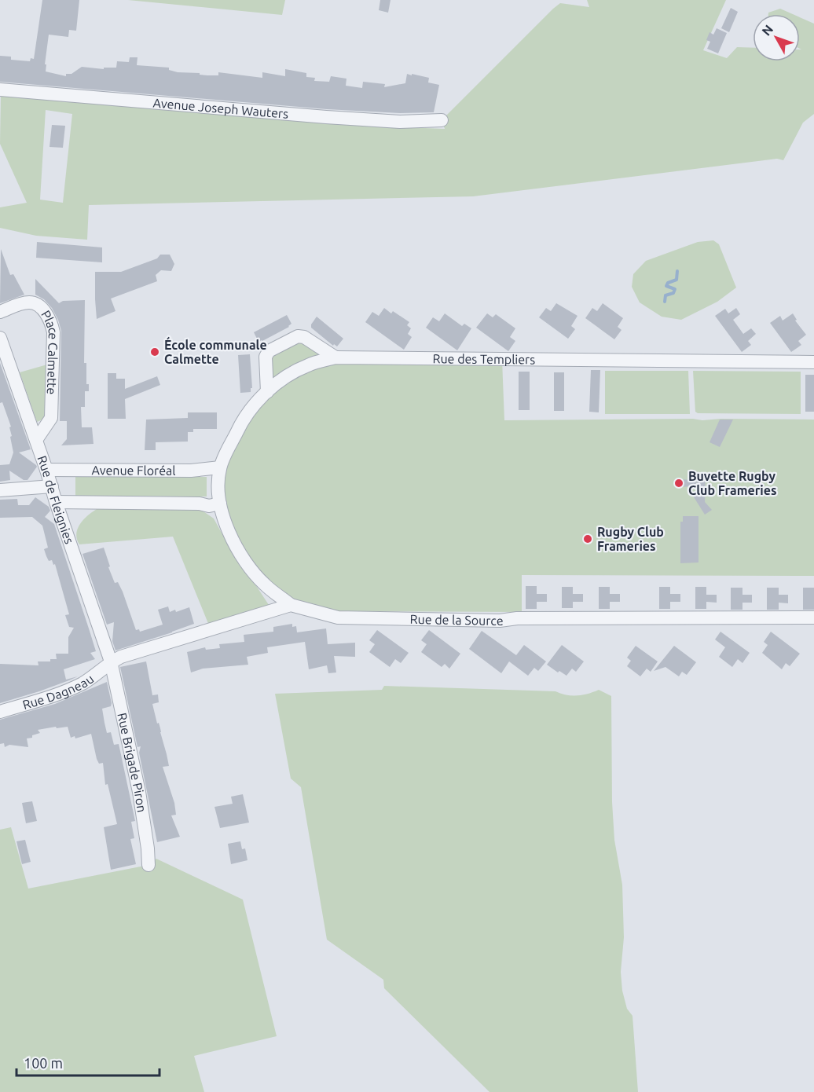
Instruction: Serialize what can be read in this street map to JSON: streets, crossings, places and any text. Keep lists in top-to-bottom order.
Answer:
{
  "streets": {
    "street": [
      "Avenue Joseph Wauters",
      "Place Calmette",
      "Rue des Templiers",
      "Avenue Floréal",
      "Rue de Fleignies",
      "Rue de la Source",
      "Rue Dagneau",
      "Rue Brigade Piron"
    ]
  },
  "crossings": [
    ["Place Calmette", "Rue de Fleignies"],
    ["Rue des Templiers", "Avenue Floréal"],
    ["Rue des Templiers", "Rue de la Source"],
    ["Avenue Floréal", "Rue de Fleignies"],
    ["Rue de Fleignies", "Rue Dagneau"],
    ["Rue de Fleignies", "Rue Brigade Piron"],
    ["Rue Dagneau", "Rue Brigade Piron"]
  ],
  "places": ["École communale Calmette", "Buvette Rugby Club Frameries", "Rugby Club Frameries"],
  "scale_bar": "100 m",
  "north": "top left"
}
